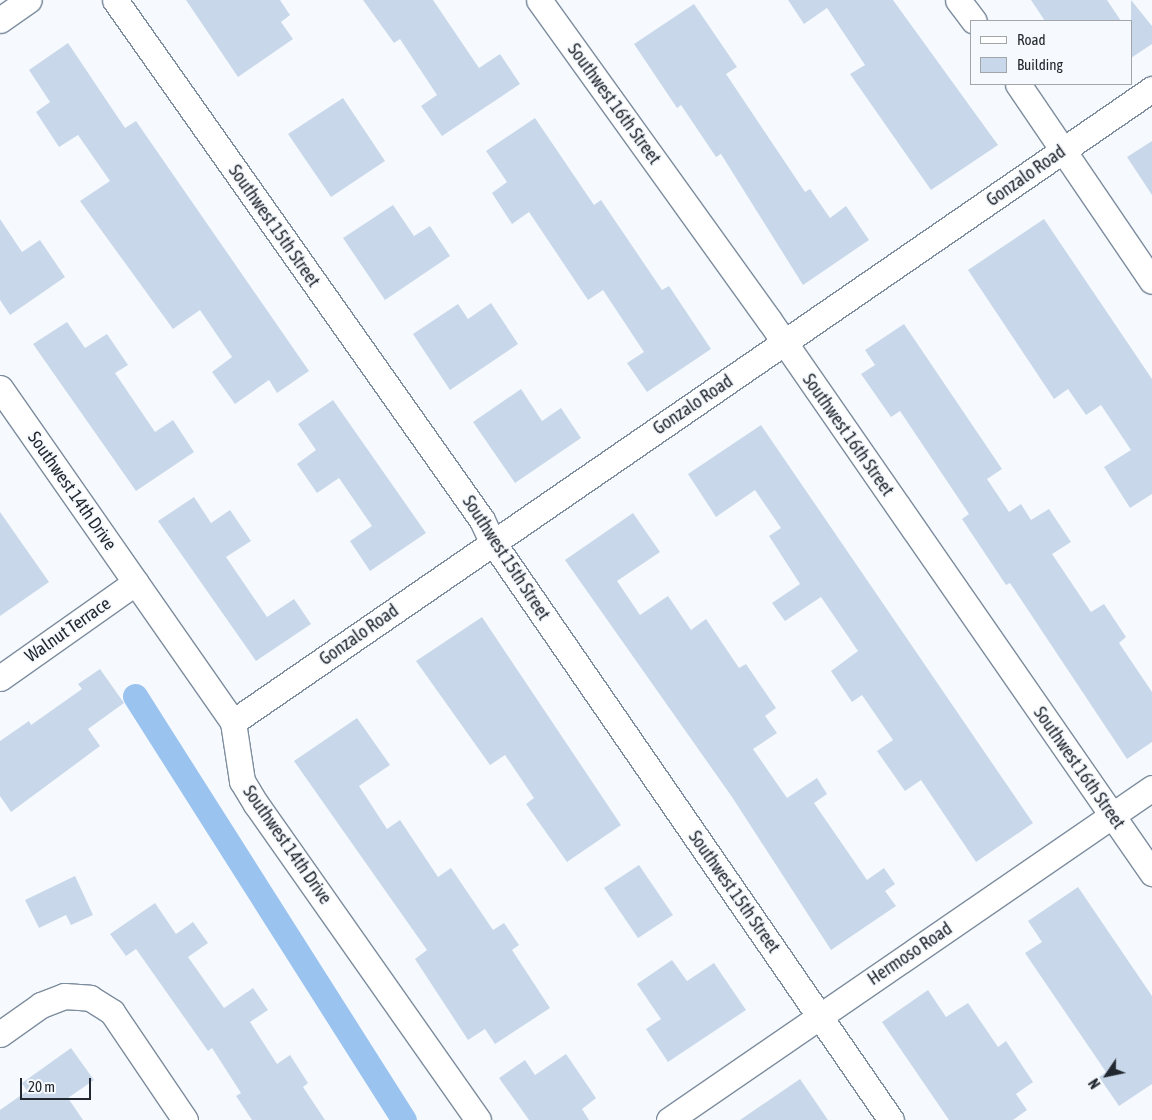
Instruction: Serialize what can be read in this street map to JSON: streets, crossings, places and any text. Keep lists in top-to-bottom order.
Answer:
{
  "streets": {
    "street": [
      "Southwest 16th Street",
      "Gonzalo Road",
      "Southwest 15th Street",
      "Southwest 14th Drive",
      "Walnut Terrace",
      "Hermoso Road"
    ]
  },
  "crossings": [
    ["Southwest 16th Street", "Gonzalo Road"],
    ["Southwest 16th Street", "Hermoso Road"],
    ["Gonzalo Road", "Southwest 15th Street"],
    ["Gonzalo Road", "Southwest 14th Drive"],
    ["Southwest 15th Street", "Hermoso Road"],
    ["Southwest 14th Drive", "Walnut Terrace"]
  ],
  "legend": ["Road", "Building"],
  "scale_bar": "20 m",
  "north": "bottom left"
}
